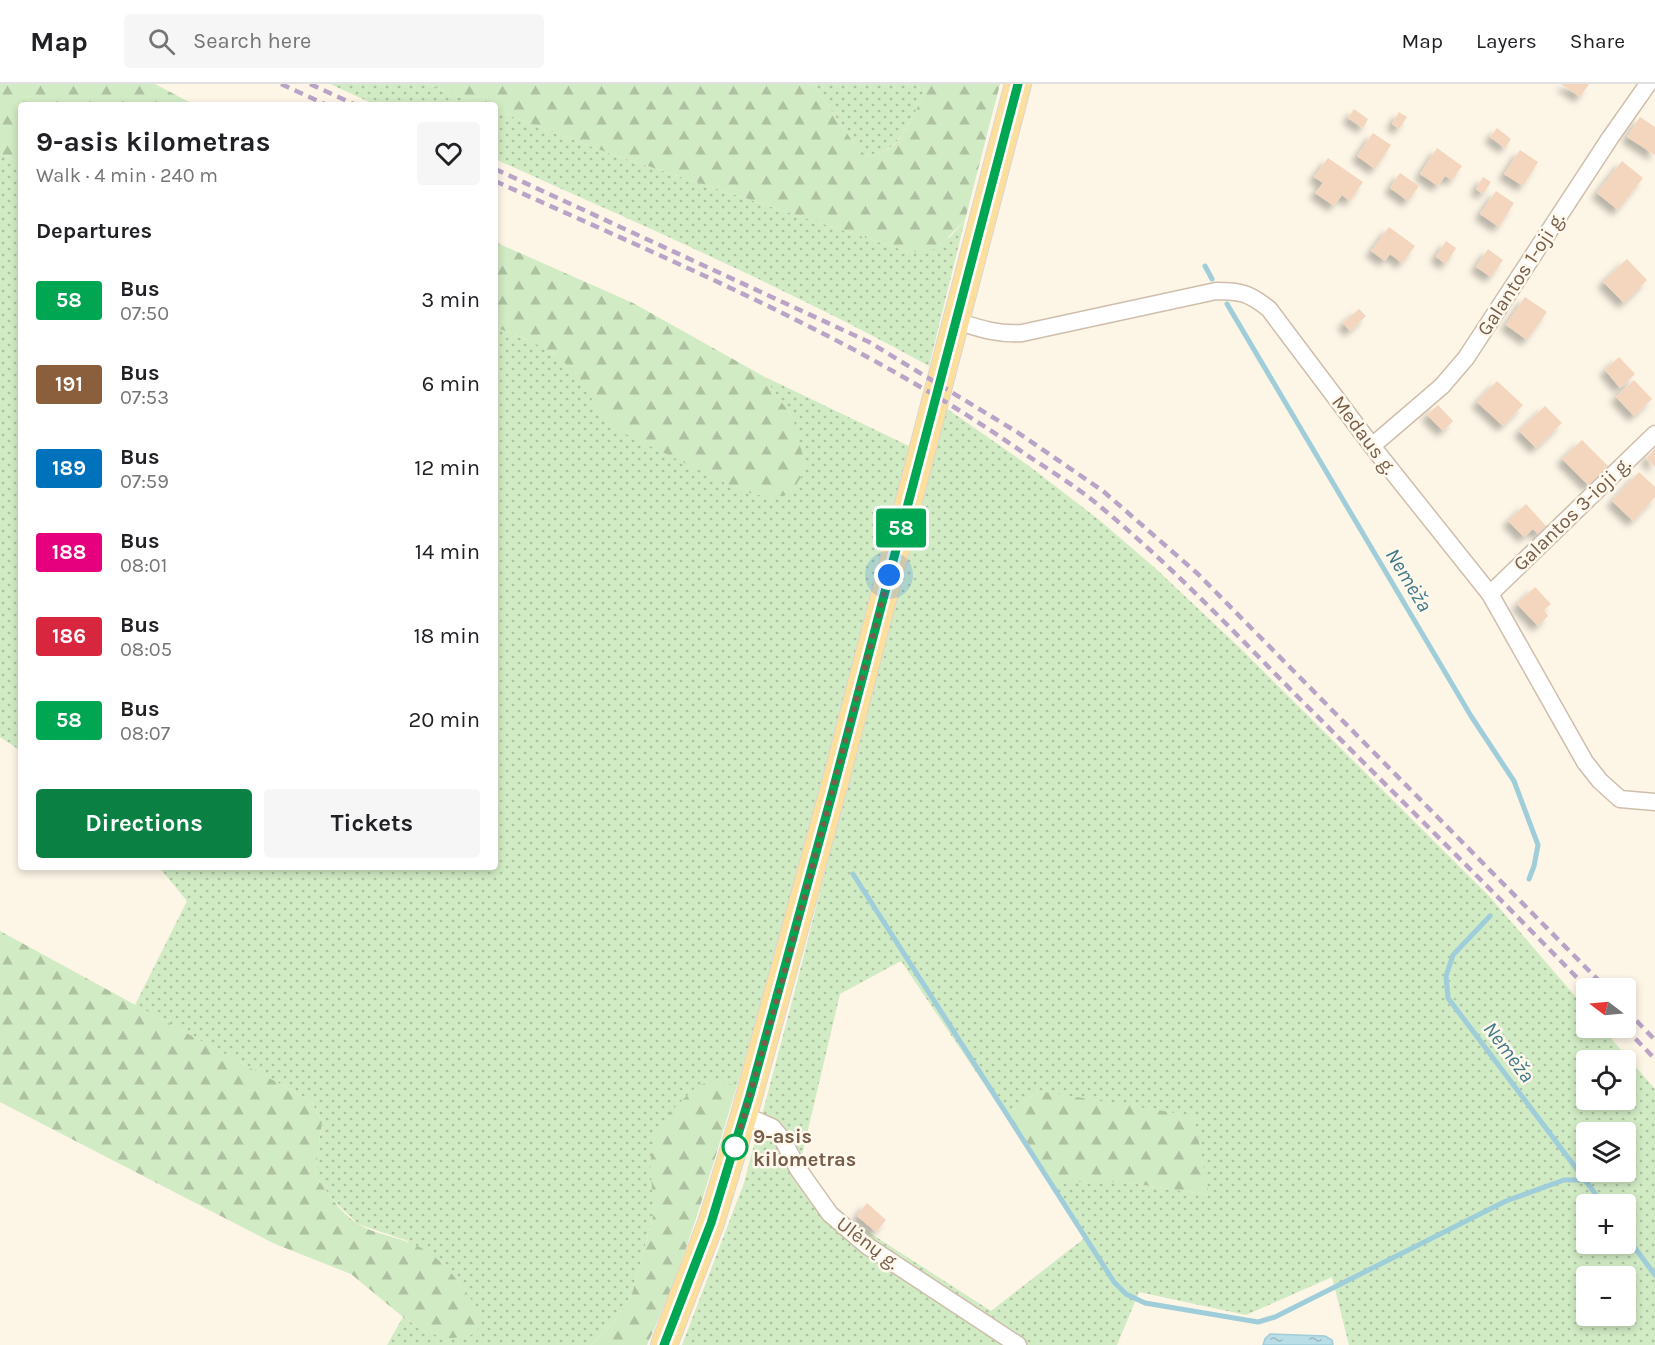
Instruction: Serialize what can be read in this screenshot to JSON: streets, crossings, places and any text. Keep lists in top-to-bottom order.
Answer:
{
  "streets": {
    "street": [
      "Galantos 1-oji g.",
      "Medaus g.",
      "Galantos 3-ioji g.",
      "Ulėnų g."
    ]
  },
  "crossings": [
    ["Galantos 1-oji g.", "Medaus g."],
    ["Medaus g.", "Galantos 3-ioji g."]
  ],
  "water": ["Nemėža"],
  "places": ["9-asis kilometras"],
  "lines": ["bus line 58"],
  "north": "left",
  "page": {
    "header": "Map",
    "search": "Search here",
    "nav": ["Map", "Layers", "Share"],
    "on_map": "58",
    "heading": [
      ["9-asis kilometras", "Walk · 4 min · 240 m"],
      "Departures"
    ],
    "list": [
      {
        "mark": "58",
        "name": "Bus",
        "note": "07:50",
        "value": "3 min"
      },
      {
        "mark": "191",
        "name": "Bus",
        "note": "07:53",
        "value": "6 min"
      },
      {
        "mark": "189",
        "name": "Bus",
        "note": "07:59",
        "value": "12 min"
      },
      {
        "mark": "188",
        "name": "Bus",
        "note": "08:01",
        "value": "14 min"
      },
      {
        "mark": "186",
        "name": "Bus",
        "note": "08:05",
        "value": "18 min"
      },
      {
        "mark": "58",
        "name": "Bus",
        "note": "08:07",
        "value": "20 min"
      }
    ],
    "buttons": ["Directions", "Tickets"],
    "map_buttons": ["+", "−"]
  }
}
